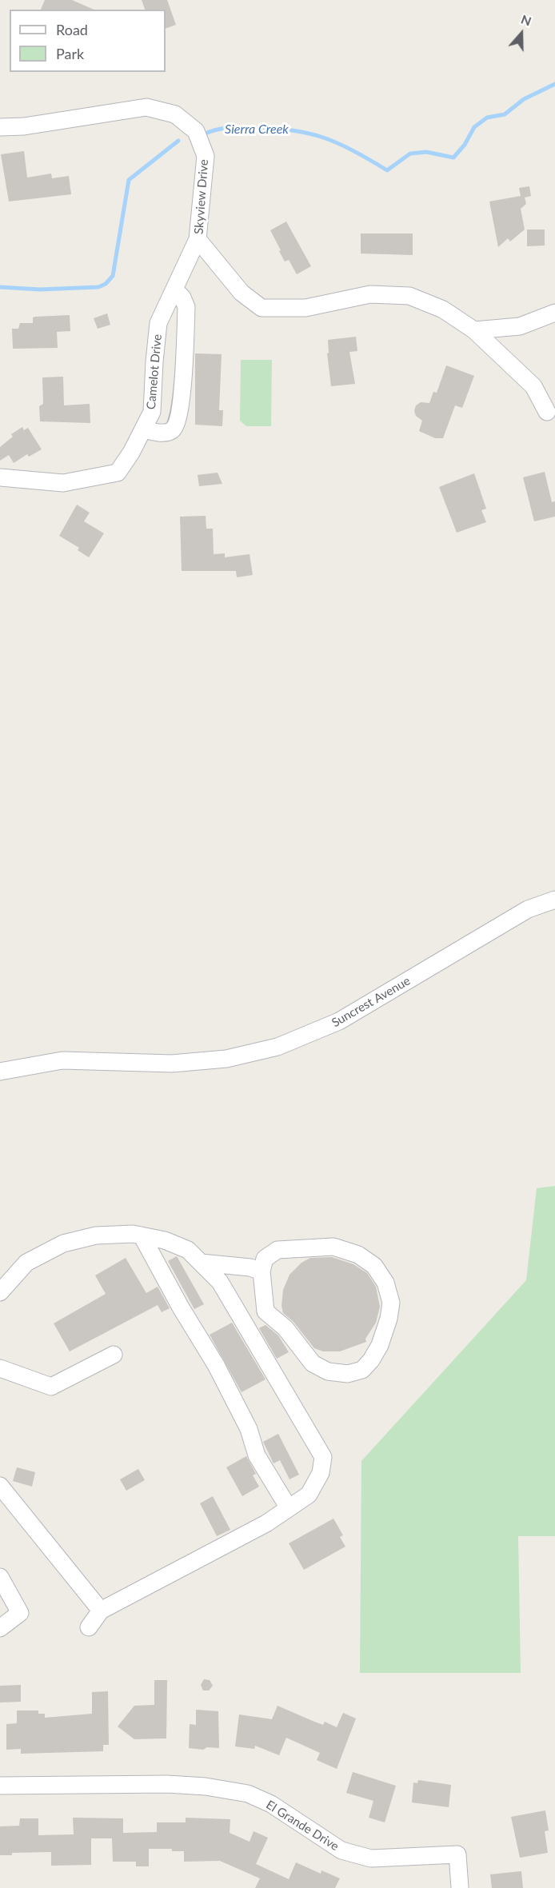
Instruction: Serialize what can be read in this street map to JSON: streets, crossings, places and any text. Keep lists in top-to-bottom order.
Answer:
{
  "streets": {
    "street": [
      "Skyview Drive",
      "Camelot Drive",
      "Suncrest Avenue",
      "El Grande Drive"
    ]
  },
  "crossings": [
    ["Skyview Drive", "Camelot Drive"]
  ],
  "water": ["Sierra Creek"],
  "legend": ["Road", "Park"],
  "north": "top"
}
